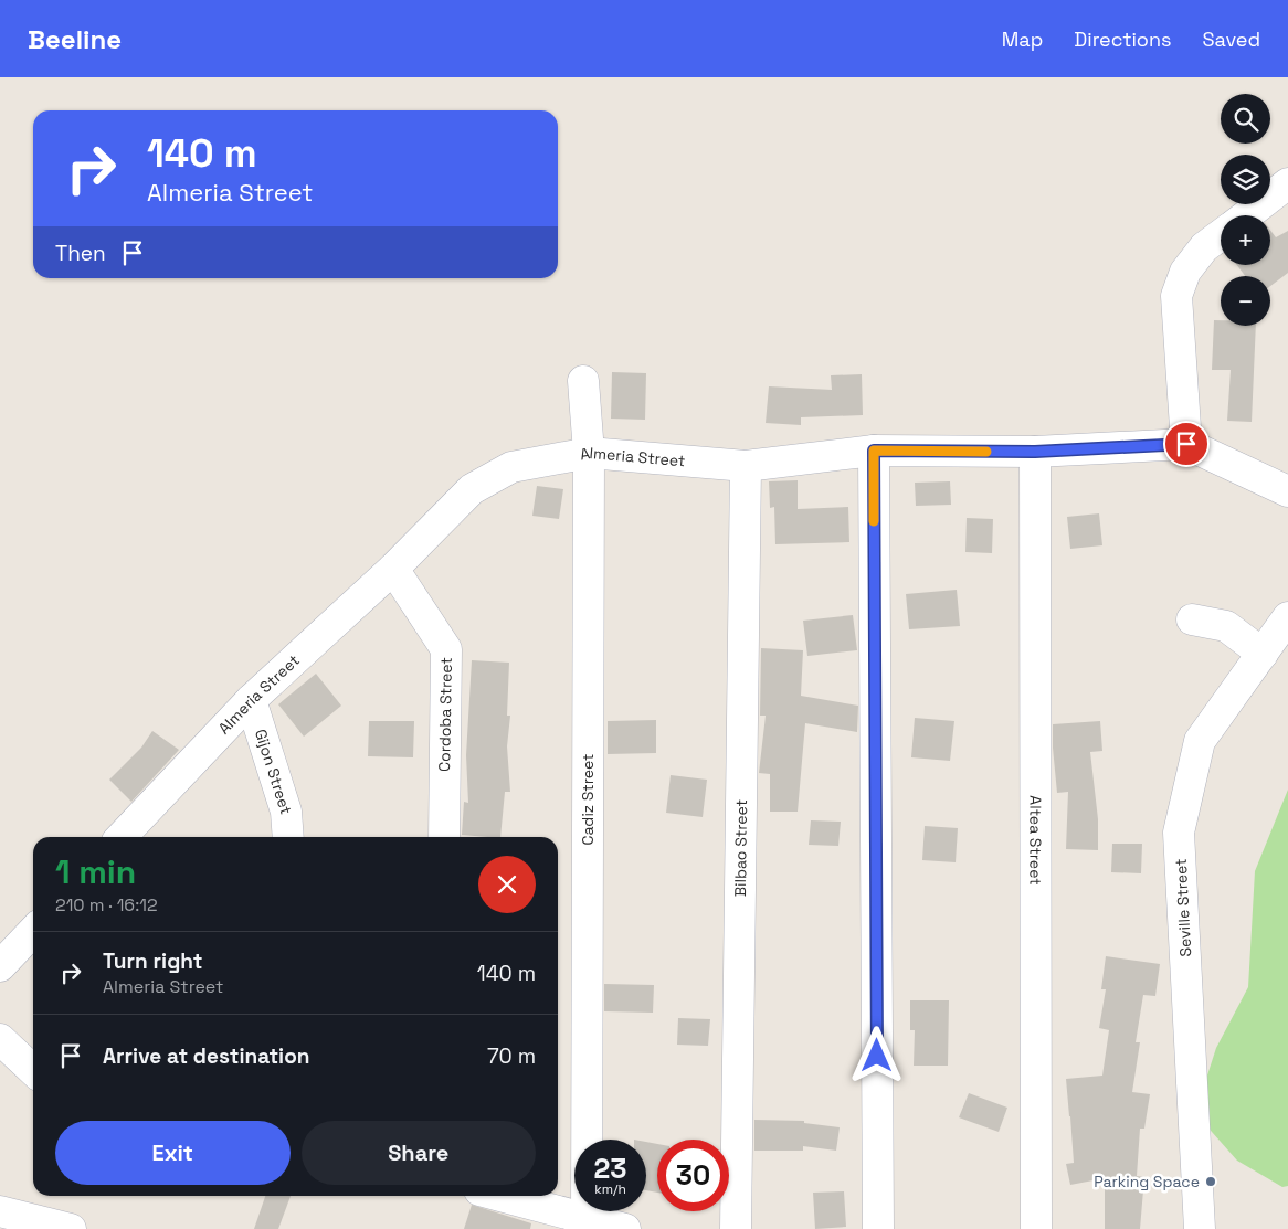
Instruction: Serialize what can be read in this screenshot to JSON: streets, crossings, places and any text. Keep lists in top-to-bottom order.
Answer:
{
  "streets": {
    "street": [
      "Almeria Street",
      "Cordoba Street",
      "Gijon Street",
      "Cadiz Street",
      "Altea Street",
      "Bilbao Street",
      "Seville Street"
    ]
  },
  "crossings": [
    ["Almeria Street", "Cordoba Street"],
    ["Almeria Street", "Gijon Street"],
    ["Almeria Street", "Cadiz Street"],
    ["Almeria Street", "Altea Street"],
    ["Almeria Street", "Bilbao Street"]
  ],
  "places": ["Parking Space"],
  "page": {
    "header": "Beeline",
    "nav": ["Map", "Directions", "Saved"],
    "map_buttons": ["+", "−"],
    "turn": ["140 m", "Almeria Street"],
    "then": "Then",
    "heading": ["1 min", "210 m · 16:12"],
    "list": [
      {
        "name": "Turn right",
        "note": "Almeria Street",
        "value": "140 m"
      },
      {
        "name": "Arrive at destination",
        "value": "70 m"
      }
    ],
    "buttons": ["Exit", "Share"],
    "speed": "23 km/h",
    "limit": "30"
  }
}
